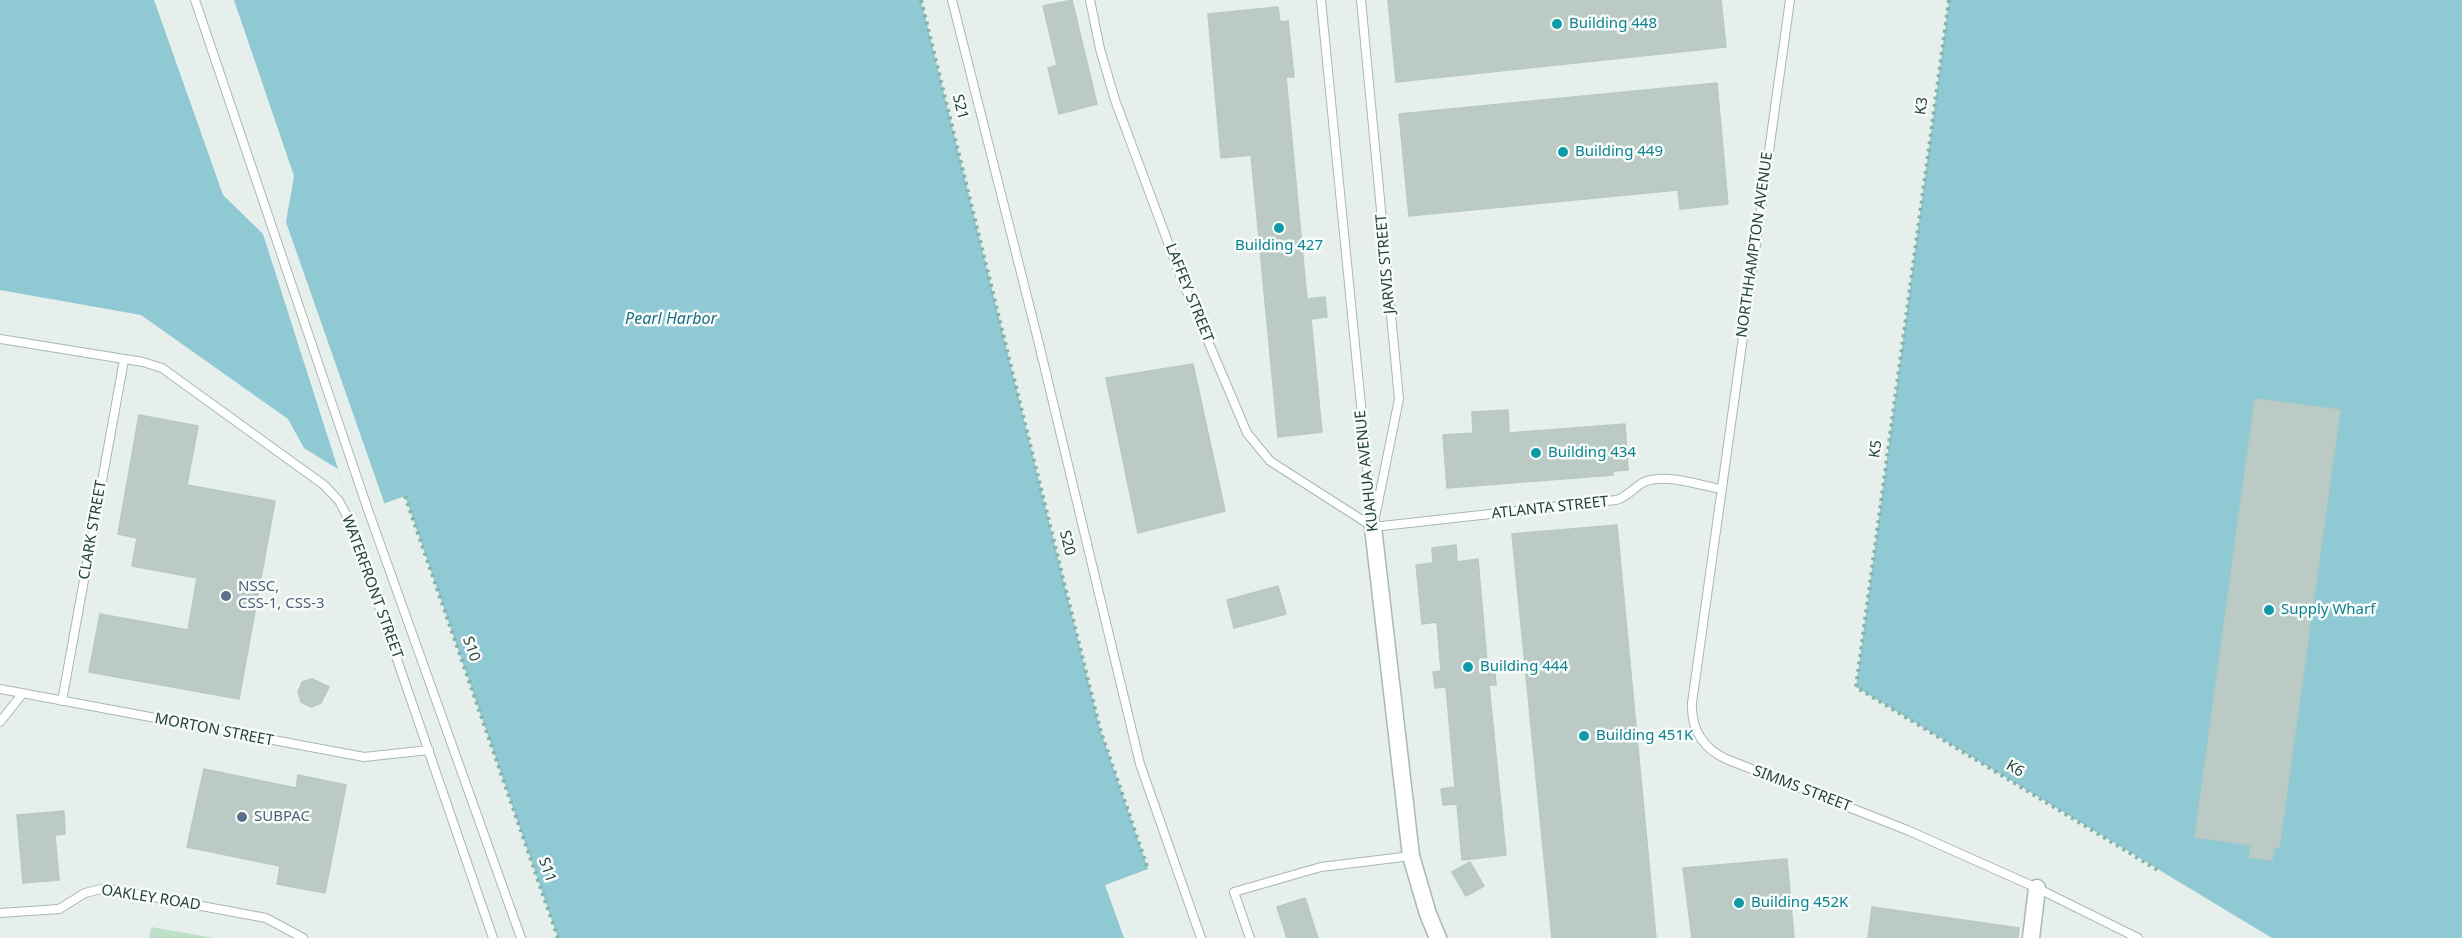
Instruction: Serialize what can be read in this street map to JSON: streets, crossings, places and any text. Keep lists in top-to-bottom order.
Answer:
{
  "streets": {
    "street": ["KUAHUA AVENUE"],
    "lane": [
      "NORTHHAMPTON AVENUE",
      "JARVIS STREET",
      "LAFFEY STREET",
      "ATLANTA STREET",
      "CLARK STREET",
      "WATERFRONT STREET",
      "MORTON STREET",
      "SIMMS STREET",
      "OAKLEY ROAD"
    ],
    "path": [
      "K3",
      "S21",
      "K5",
      "S20",
      "S10",
      "K6",
      "S11"
    ]
  },
  "crossings": [
    ["K3", "K5"],
    ["S21", "S20"],
    ["NORTHHAMPTON AVENUE", "ATLANTA STREET"],
    ["NORTHHAMPTON AVENUE", "SIMMS STREET"],
    ["JARVIS STREET", "LAFFEY STREET"],
    ["JARVIS STREET", "KUAHUA AVENUE"],
    ["JARVIS STREET", "ATLANTA STREET"],
    ["LAFFEY STREET", "KUAHUA AVENUE"],
    ["LAFFEY STREET", "ATLANTA STREET"],
    ["K5", "K6"],
    ["KUAHUA AVENUE", "ATLANTA STREET"],
    ["ATLANTA STREET", "SIMMS STREET"],
    ["CLARK STREET", "WATERFRONT STREET"],
    ["CLARK STREET", "MORTON STREET"],
    ["WATERFRONT STREET", "MORTON STREET"],
    ["S10", "S11"]
  ],
  "water": ["Pearl Harbor"],
  "places": [
    "Building 448",
    "Building 449",
    "Building 427",
    "Building 434",
    "NSSC, CSS-1, CSS-3",
    "Supply Wharf",
    "Building 444",
    "Building 451K",
    "SUBPAC",
    "Building 452K"
  ]
}
